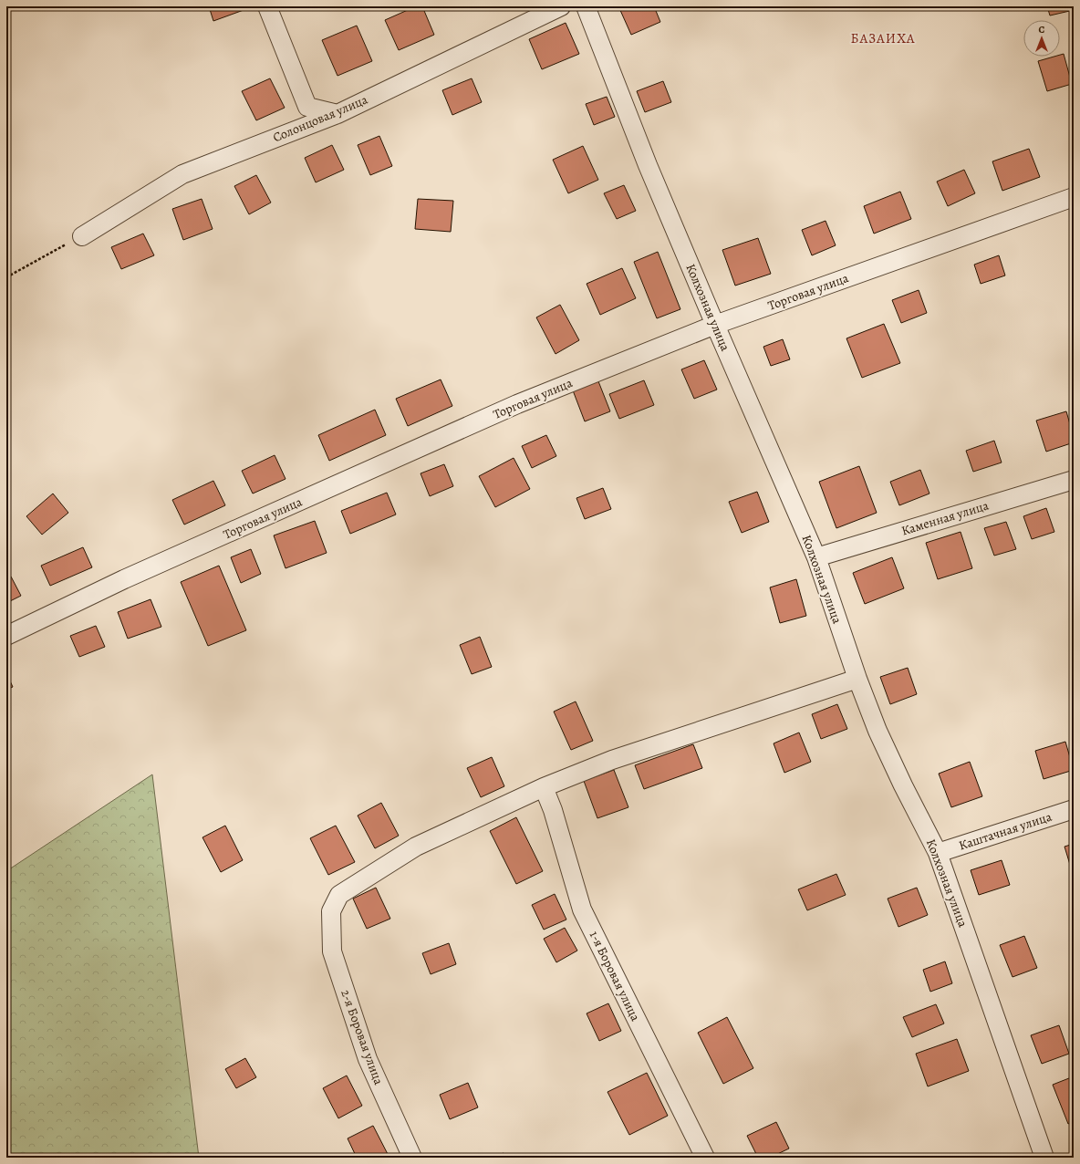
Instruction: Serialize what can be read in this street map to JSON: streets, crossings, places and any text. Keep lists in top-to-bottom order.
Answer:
{
  "streets": {
    "street": [
      "Солонцовая улица",
      "Торговая улица",
      "Колхозная улица",
      "Каменная улица",
      "Каштачная улица",
      "1-я Боровая улица",
      "2-я Боровая улица"
    ]
  },
  "crossings": [
    ["Торговая улица", "Колхозная улица"],
    ["Колхозная улица", "Каменная улица"],
    ["Колхозная улица", "Каштачная улица"],
    ["1-я Боровая улица", "2-я Боровая улица"]
  ],
  "districts": ["БАЗАИХА"],
  "north": "top"
}
